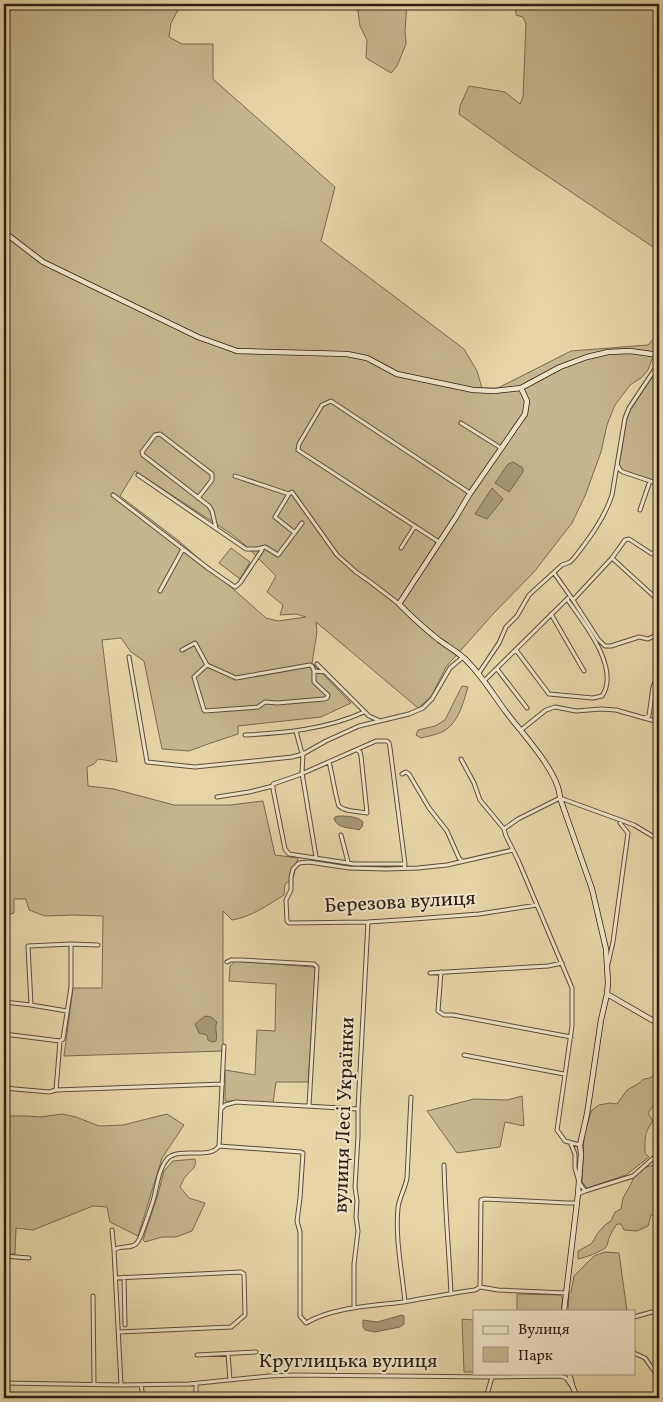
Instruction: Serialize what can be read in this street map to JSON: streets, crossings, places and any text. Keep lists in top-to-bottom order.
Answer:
{
  "streets": {
    "street": ["Березова вулиця", "вулиця Лесі Українки", "Круглицька вулиця"]
  },
  "crossings": [
    ["Березова вулиця", "вулиця Лесі Українки"]
  ],
  "legend": ["Вулиця", "Парк"]
}
